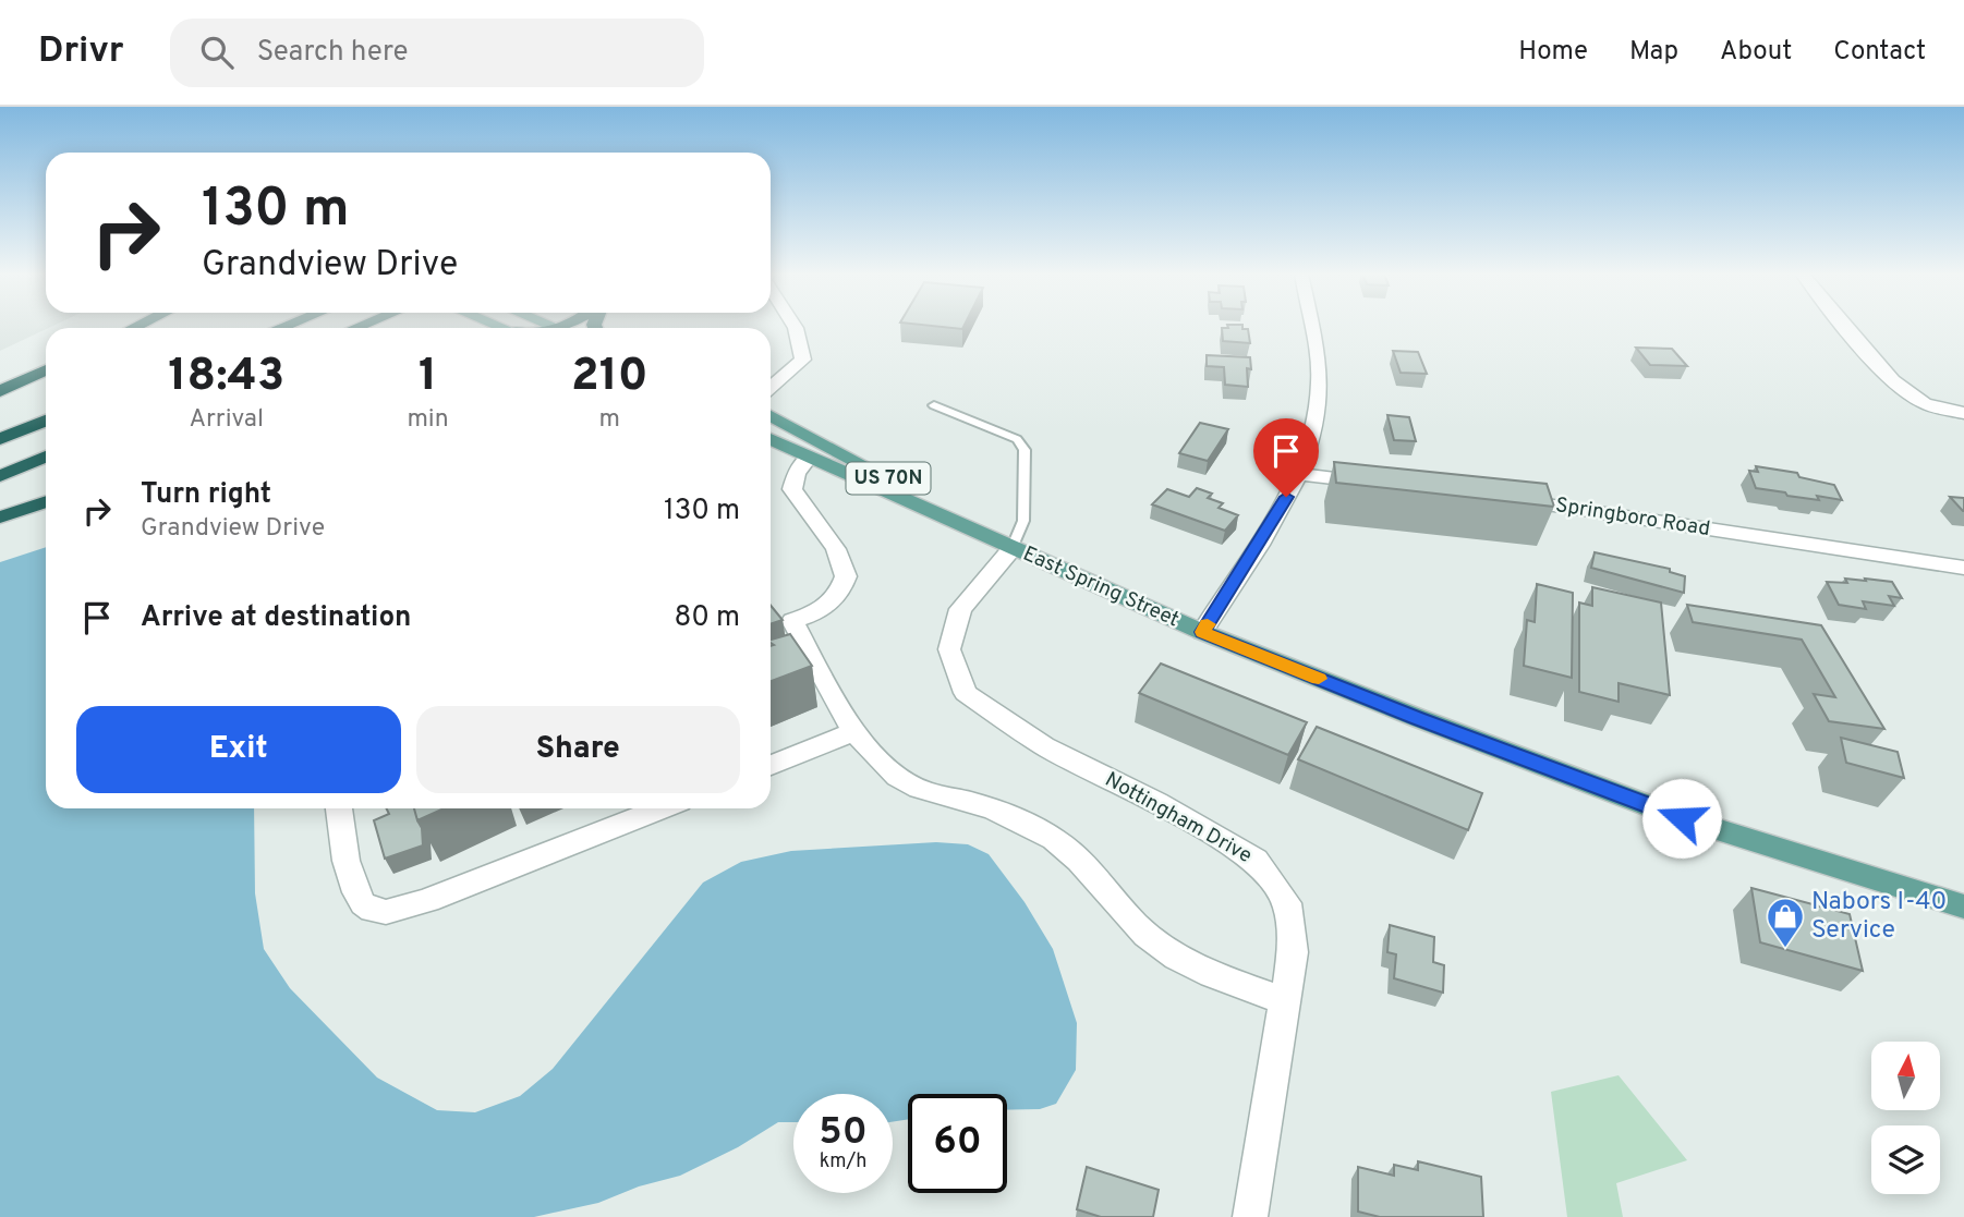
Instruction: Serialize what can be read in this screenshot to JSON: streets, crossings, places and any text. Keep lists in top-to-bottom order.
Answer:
{
  "streets": {
    "main road": ["US 70N", "East Spring Street"],
    "street": ["Springboro Road", "Nottingham Drive"]
  },
  "crossings": [
    ["East Spring Street", "Nottingham Drive"]
  ],
  "places": {
    "shop": ["Nabors I-40 Service"]
  },
  "north": "top",
  "page": {
    "header": "Drivr",
    "search": "Search here",
    "nav": [
      "Home",
      "Map",
      "About",
      "Contact"
    ],
    "turn": ["130 m", "Grandview Drive"],
    "eta": [
      "18:43",
      "Arrival",
      "1",
      "min",
      "210",
      "m"
    ],
    "list": [
      {
        "name": "Turn right",
        "note": "Grandview Drive",
        "value": "130 m"
      },
      {
        "name": "Arrive at destination",
        "value": "80 m"
      }
    ],
    "buttons": ["Exit", "Share"],
    "speed": "50 km/h",
    "limit": "60"
  }
}
